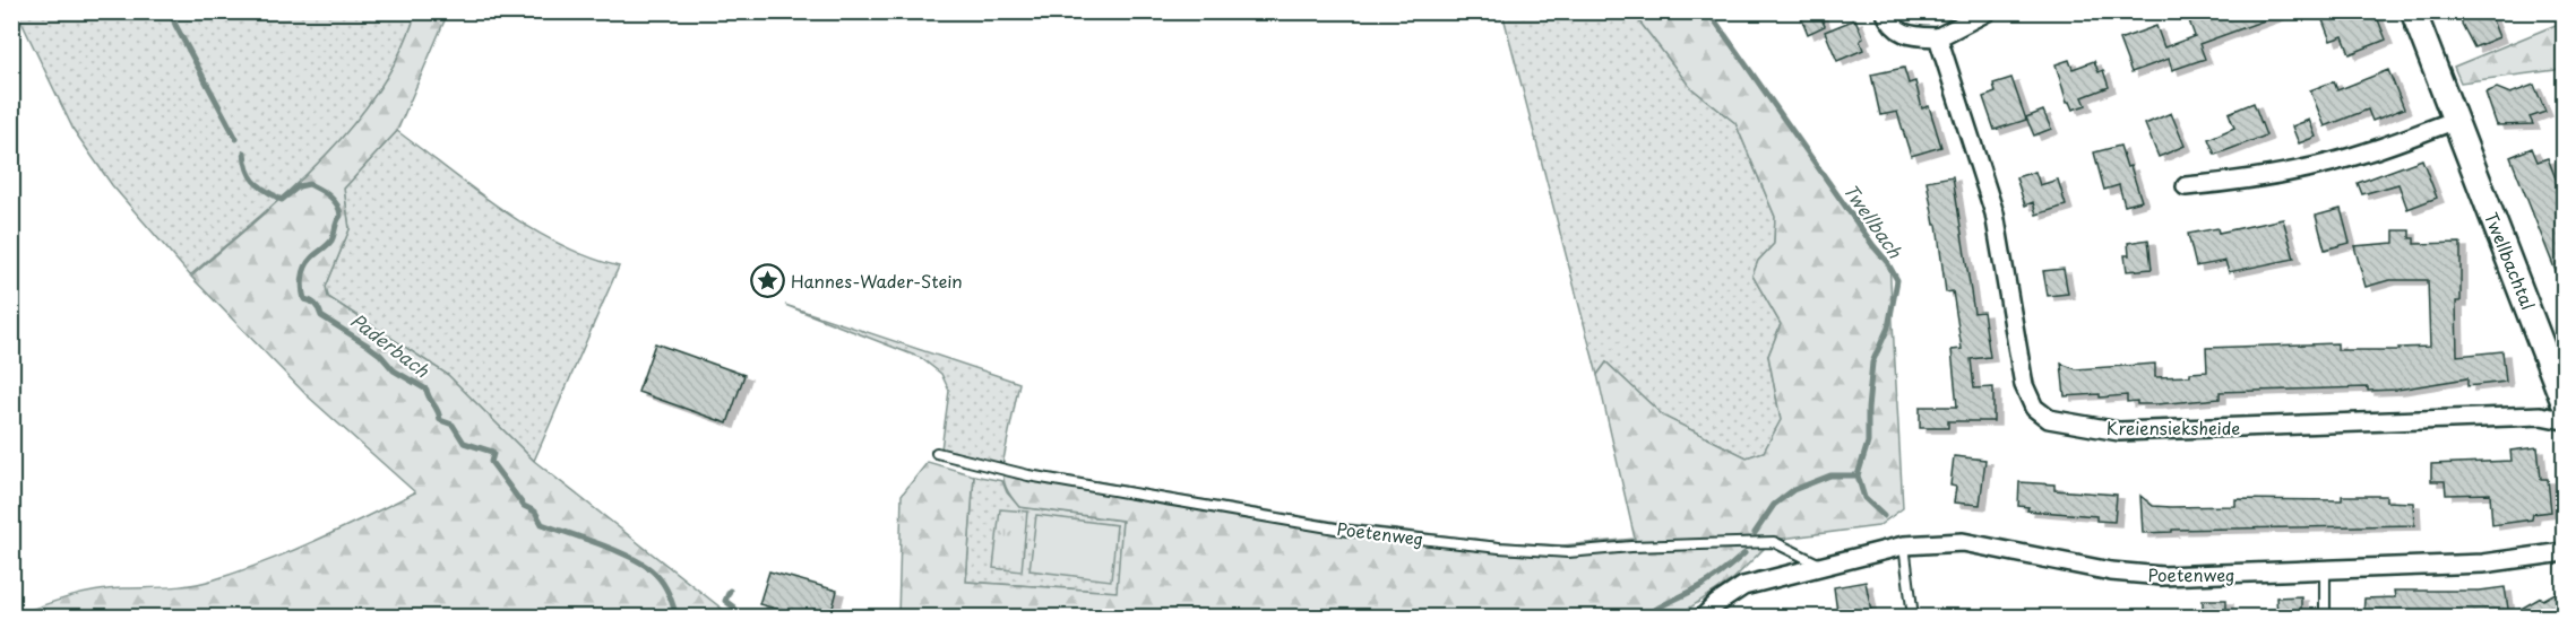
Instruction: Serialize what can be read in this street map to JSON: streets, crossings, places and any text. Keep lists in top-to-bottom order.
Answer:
{
  "streets": {
    "street": ["Twellbachtal", "Kreiensieksheide", "Poetenweg"]
  },
  "water": ["Twellbach", "Paderbach"],
  "places": {
    "place": ["Hannes-Wader-Stein"]
  }
}
